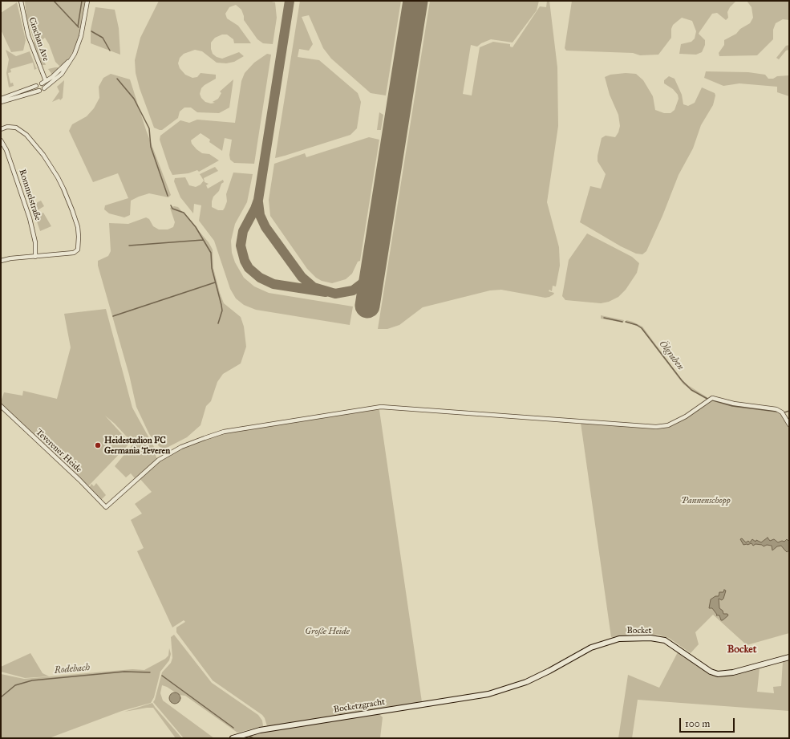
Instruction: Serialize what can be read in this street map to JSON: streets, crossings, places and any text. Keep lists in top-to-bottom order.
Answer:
{
  "streets": {
    "street": [
      "Cinchan Ave",
      "Rommelstraße",
      "Teverener Heide",
      "Bocket",
      "Bocketzgracht"
    ]
  },
  "crossings": [
    ["Bocket", "Bocketzgracht"]
  ],
  "districts": ["Bocket"],
  "water": ["Ölgraben", "Rodebach"],
  "parks": ["Pannenschopp", "Große Heide"],
  "places": ["Heidestadion FC Germania Teveren"],
  "scale_bar": "100 m"
}
